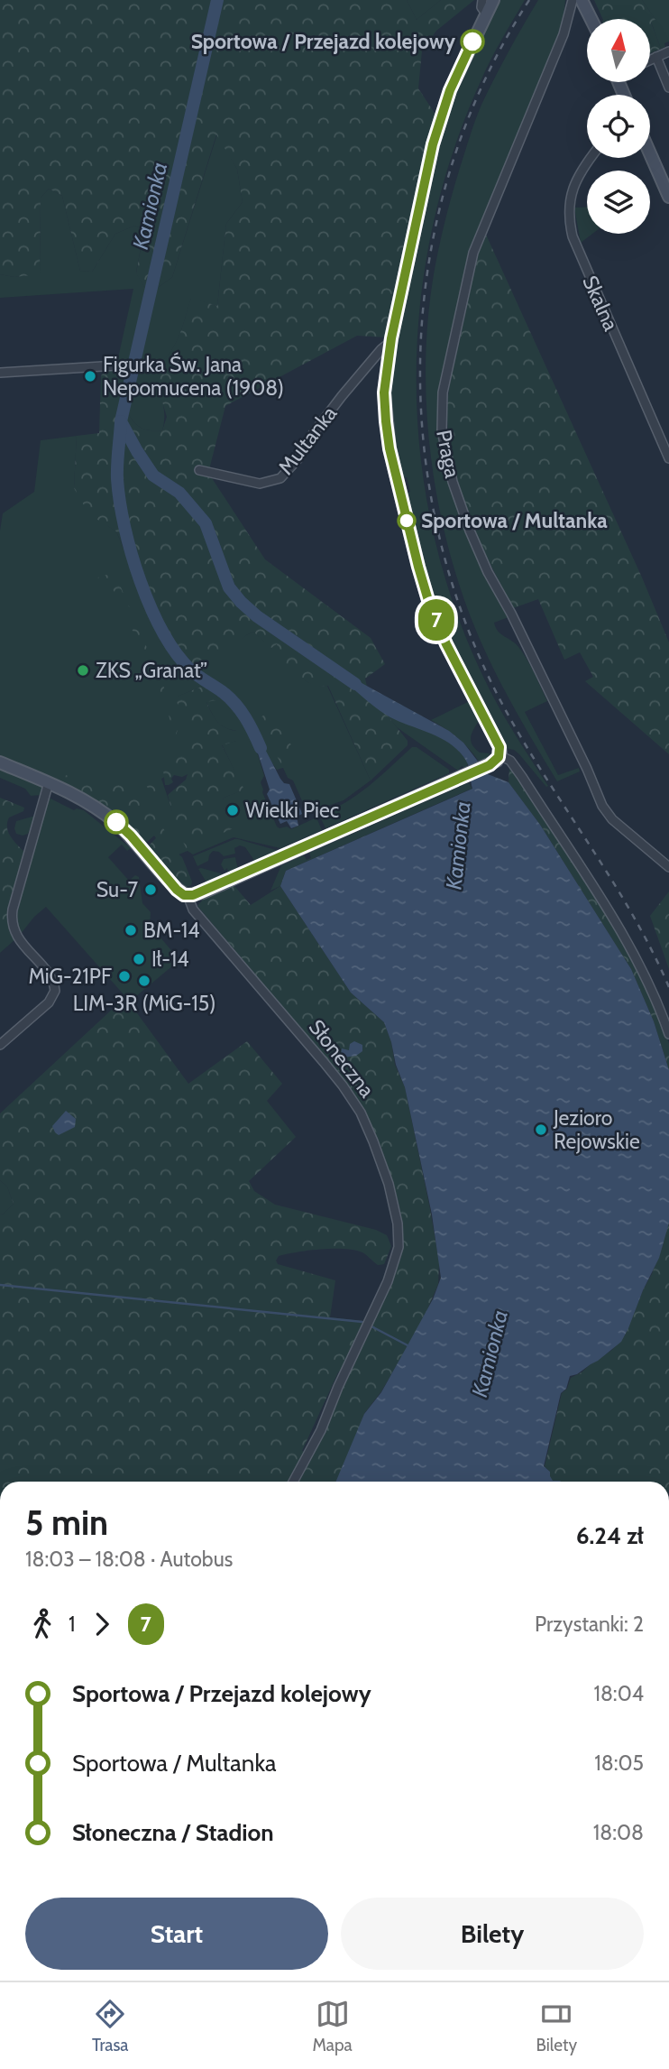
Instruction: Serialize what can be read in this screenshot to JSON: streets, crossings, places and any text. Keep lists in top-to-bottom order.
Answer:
{
  "streets": {
    "street": [
      "Skalna",
      "Multanka",
      "Praga",
      "Słoneczna"
    ]
  },
  "water": ["Kamionka"],
  "places": [
    "Sportowa / Przejazd kolejowy",
    "Figurka Św. Jana Nepomucena (1908)",
    "Sportowa / Multanka",
    "ZKS „Granat”",
    "Wielki Piec",
    "Su-7",
    "BM-14",
    "Ił-14",
    "MiG-21PF",
    "LIM-3R (MiG-15)",
    "Jezioro Rejowskie"
  ],
  "lines": ["bus line 7"],
  "north": "top",
  "page": {
    "on_map": "7",
    "heading": ["5 min", "18:03 – 18:08 · Autobus", "6.24 zł"],
    "legs": ["1", "7", "Przystanki: 2"],
    "list": [
      {
        "name": "Sportowa / Przejazd kolejowy",
        "value": "18:04"
      },
      {
        "name": "Sportowa / Multanka",
        "value": "18:05"
      },
      {
        "name": "Słoneczna / Stadion",
        "value": "18:08"
      }
    ],
    "buttons": ["Start", "Bilety"],
    "tabs": ["Trasa", "Mapa", "Bilety"]
  }
}
